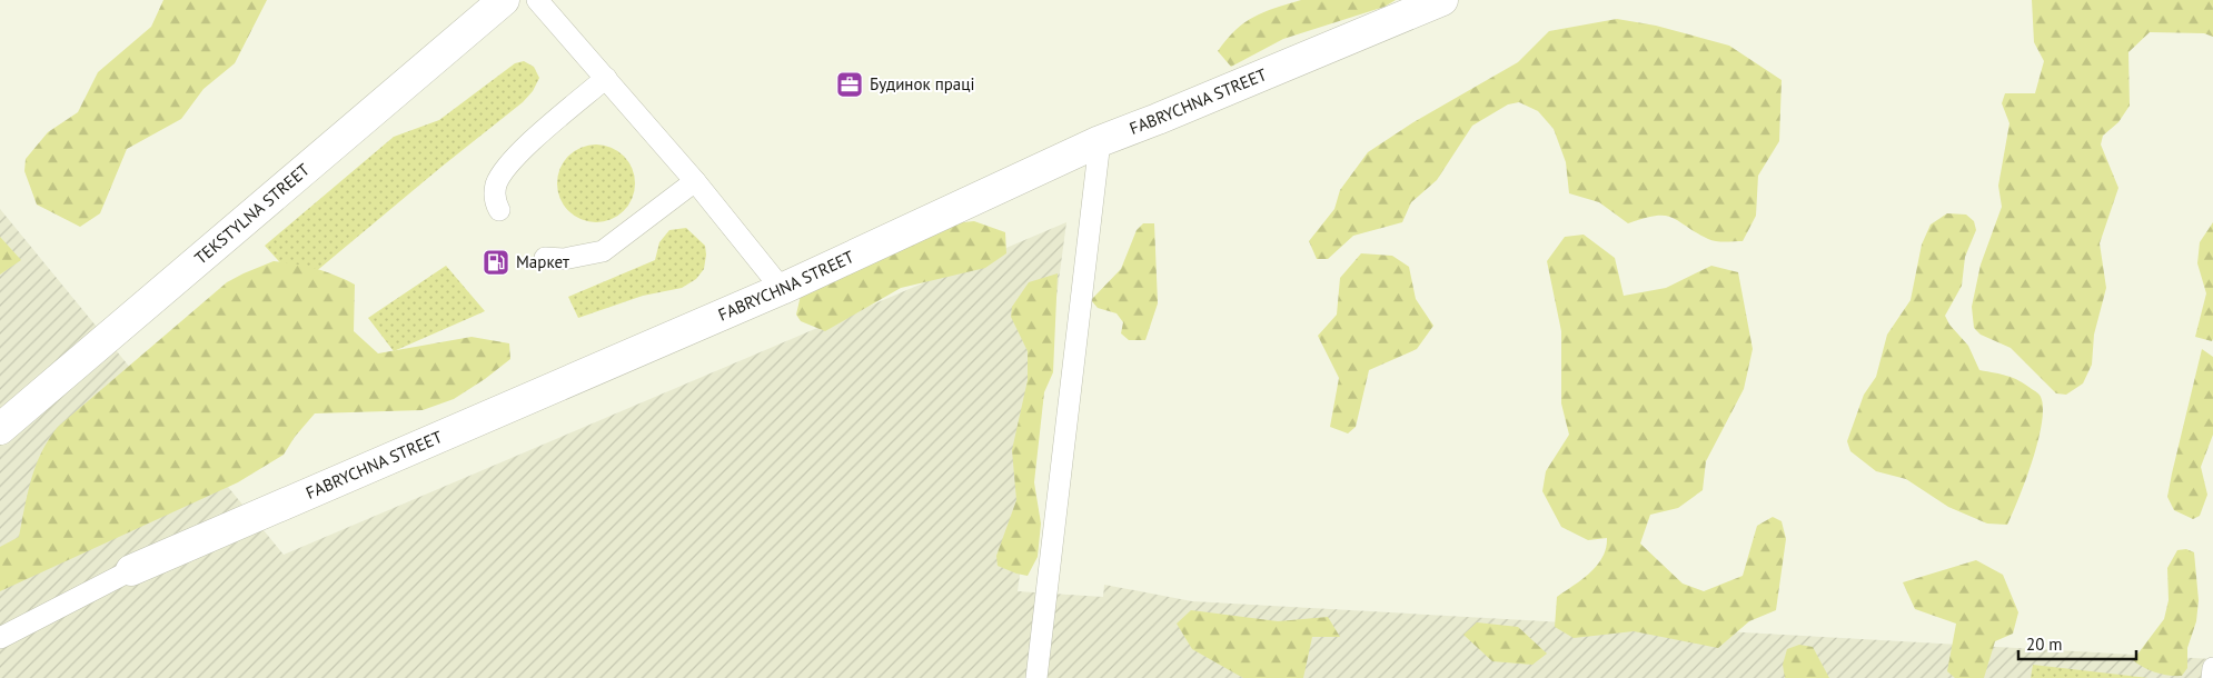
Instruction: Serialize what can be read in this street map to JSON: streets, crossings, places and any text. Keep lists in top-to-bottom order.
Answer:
{
  "streets": {
    "street": ["FABRYCHNA STREET", "TEKSTYLNA STREET"]
  },
  "places": {
    "office": ["Будинок праці"],
    "fuel station": ["Маркет"]
  },
  "scale_bar": "20 m"
}
